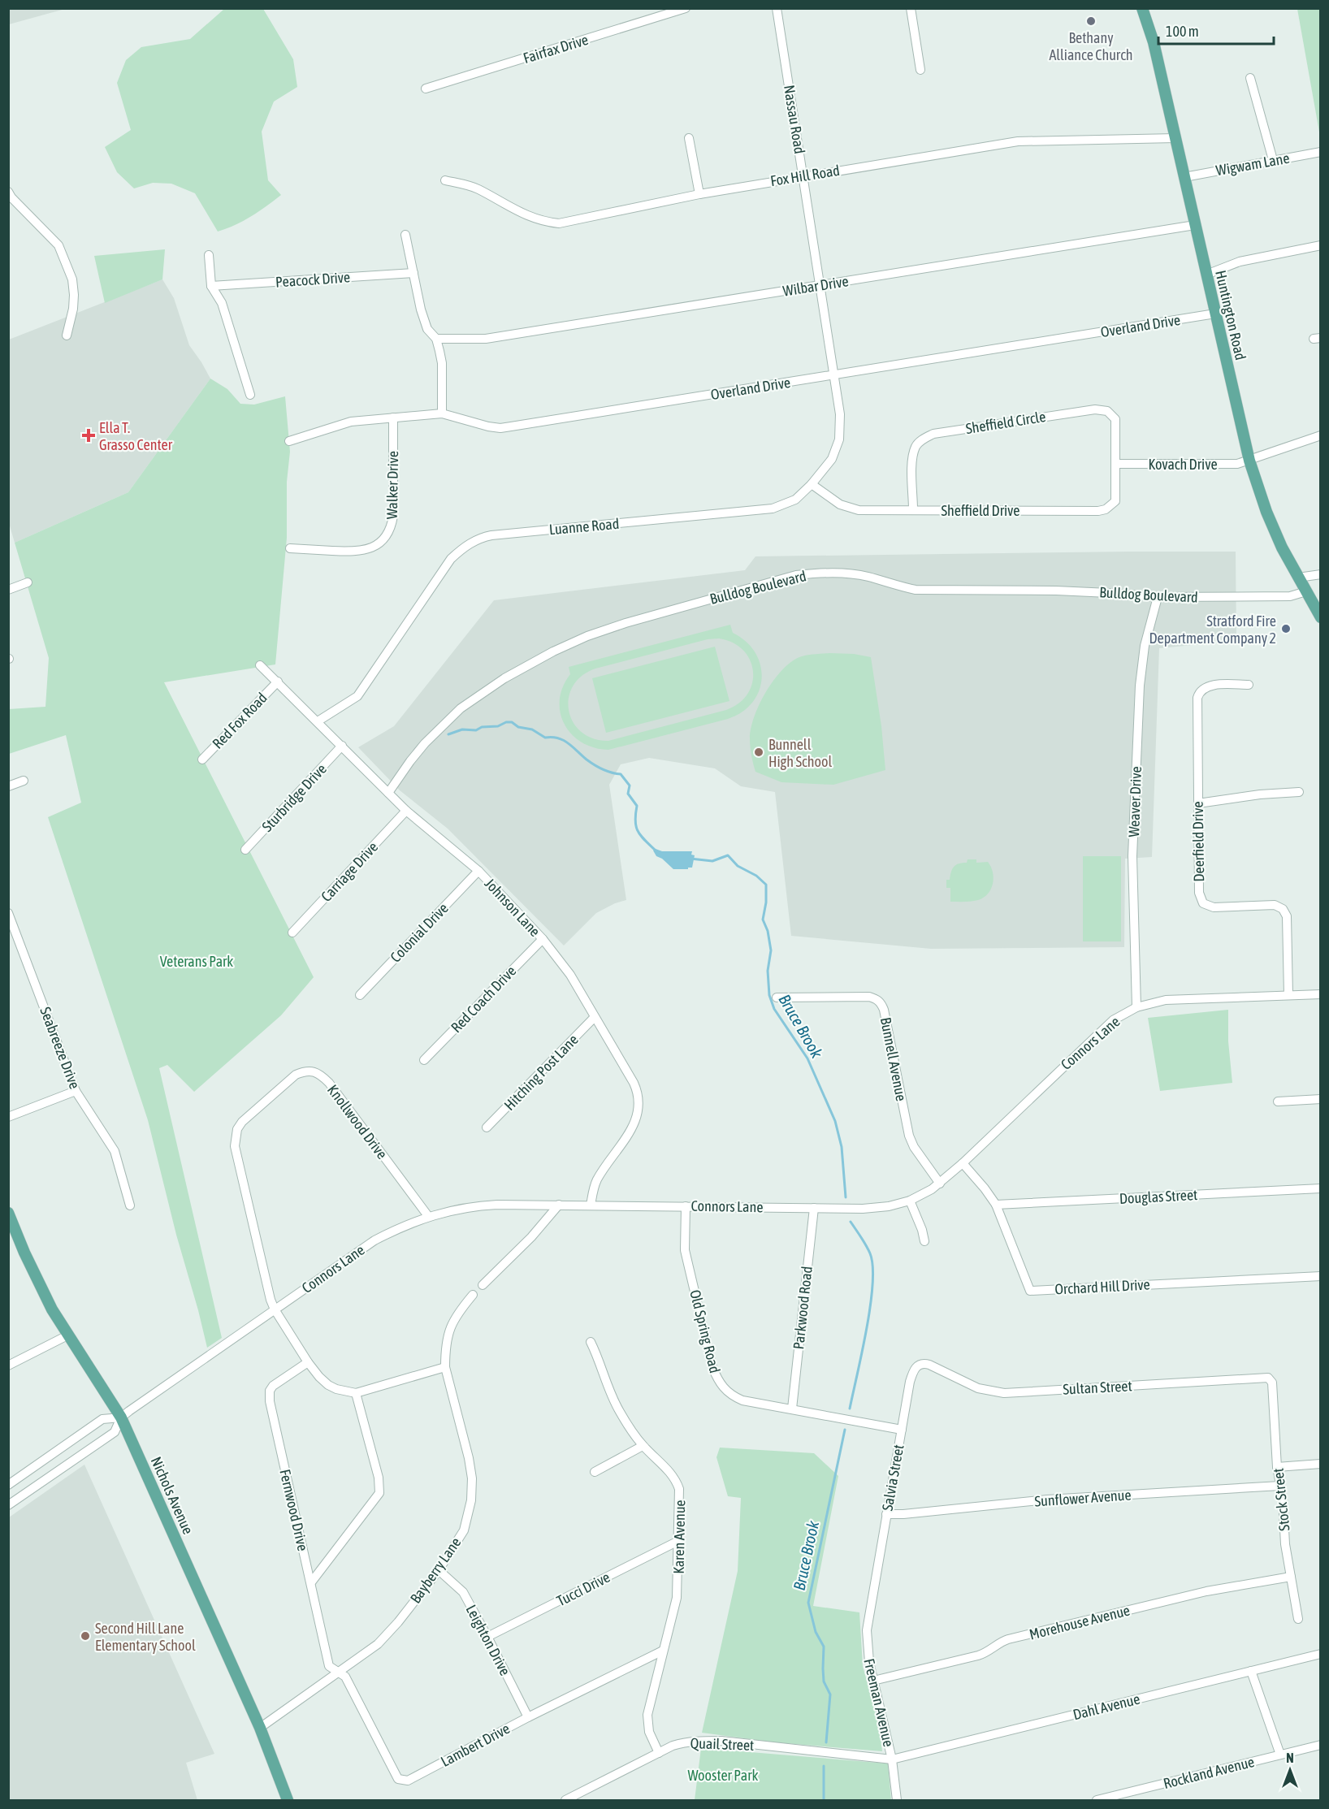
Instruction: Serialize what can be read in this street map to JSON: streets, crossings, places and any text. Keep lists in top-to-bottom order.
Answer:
{
  "streets": {
    "main road": ["Huntington Road", "Nichols Avenue"],
    "street": [
      "Fairfax Drive",
      "Nassau Road",
      "Wigwam Lane",
      "Fox Hill Road",
      "Peacock Drive",
      "Wilbar Drive",
      "Overland Drive",
      "Sheffield Circle",
      "Kovach Drive",
      "Walker Drive",
      "Sheffield Drive",
      "Luanne Road",
      "Bulldog Boulevard",
      "Red Fox Road",
      "Sturbridge Drive",
      "Weaver Drive",
      "Deerfield Drive",
      "Carriage Drive",
      "Johnson Lane",
      "Colonial Drive",
      "Red Coach Drive",
      "Connors Lane",
      "Seabreeze Drive",
      "Bunnell Avenue",
      "Hitching Post Lane",
      "Knollwood Drive",
      "Douglas Street",
      "Orchard Hill Drive",
      "Parkwood Road",
      "Old Spring Road",
      "Sultan Street",
      "Salvia Street",
      "Sunflower Avenue",
      "Stock Street",
      "Fernwood Drive",
      "Karen Avenue",
      "Bayberry Lane",
      "Tucci Drive",
      "Morehouse Avenue",
      "Leighton Drive",
      "Freeman Avenue",
      "Dahl Avenue",
      "Quail Street",
      "Lambert Drive",
      "Rockland Avenue"
    ]
  },
  "crossings": [
    ["Nassau Road", "Fox Hill Road"],
    ["Nassau Road", "Wilbar Drive"],
    ["Nassau Road", "Overland Drive"],
    ["Nassau Road", "Luanne Road"],
    ["Wigwam Lane", "Huntington Road"],
    ["Fox Hill Road", "Huntington Road"],
    ["Wilbar Drive", "Huntington Road"],
    ["Huntington Road", "Overland Drive"],
    ["Huntington Road", "Kovach Drive"],
    ["Huntington Road", "Bulldog Boulevard"],
    ["Overland Drive", "Walker Drive"],
    ["Overland Drive", "Luanne Road"],
    ["Sheffield Circle", "Kovach Drive"],
    ["Sheffield Circle", "Sheffield Drive"],
    ["Kovach Drive", "Sheffield Drive"],
    ["Sheffield Drive", "Luanne Road"],
    ["Luanne Road", "Johnson Lane"],
    ["Bulldog Boulevard", "Weaver Drive"],
    ["Bulldog Boulevard", "Johnson Lane"],
    ["Red Fox Road", "Johnson Lane"],
    ["Sturbridge Drive", "Johnson Lane"],
    ["Weaver Drive", "Connors Lane"],
    ["Deerfield Drive", "Connors Lane"],
    ["Carriage Drive", "Johnson Lane"],
    ["Johnson Lane", "Colonial Drive"],
    ["Johnson Lane", "Red Coach Drive"],
    ["Johnson Lane", "Connors Lane"],
    ["Johnson Lane", "Hitching Post Lane"],
    ["Connors Lane", "Bunnell Avenue"],
    ["Connors Lane", "Knollwood Drive"],
    ["Connors Lane", "Orchard Hill Drive"],
    ["Connors Lane", "Parkwood Road"],
    ["Connors Lane", "Old Spring Road"],
    ["Connors Lane", "Nichols Avenue"],
    ["Knollwood Drive", "Fernwood Drive"],
    ["Douglas Street", "Orchard Hill Drive"],
    ["Parkwood Road", "Old Spring Road"],
    ["Old Spring Road", "Salvia Street"],
    ["Sultan Street", "Salvia Street"],
    ["Sultan Street", "Stock Street"],
    ["Salvia Street", "Sunflower Avenue"],
    ["Salvia Street", "Freeman Avenue"],
    ["Nichols Avenue", "Bayberry Lane"],
    ["Sunflower Avenue", "Stock Street"],
    ["Stock Street", "Morehouse Avenue"],
    ["Fernwood Drive", "Bayberry Lane"],
    ["Fernwood Drive", "Lambert Drive"],
    ["Karen Avenue", "Tucci Drive"],
    ["Karen Avenue", "Quail Street"],
    ["Karen Avenue", "Lambert Drive"],
    ["Bayberry Lane", "Leighton Drive"],
    ["Bayberry Lane", "Lambert Drive"],
    ["Tucci Drive", "Leighton Drive"],
    ["Morehouse Avenue", "Freeman Avenue"],
    ["Leighton Drive", "Lambert Drive"],
    ["Freeman Avenue", "Dahl Avenue"],
    ["Freeman Avenue", "Quail Street"],
    ["Dahl Avenue", "Quail Street"]
  ],
  "water": ["Bruce Brook"],
  "parks": ["Veterans Park", "Wooster Park"],
  "places": {
    "other": [
      "Bethany Alliance Church",
      "Stratford Fire Department Company 2",
      "Bunnell High School",
      "Second Hill Lane Elementary School"
    ],
    "health": ["Ella T. Grasso Center"]
  },
  "scale_bar": "100 m",
  "north": "top"
}
